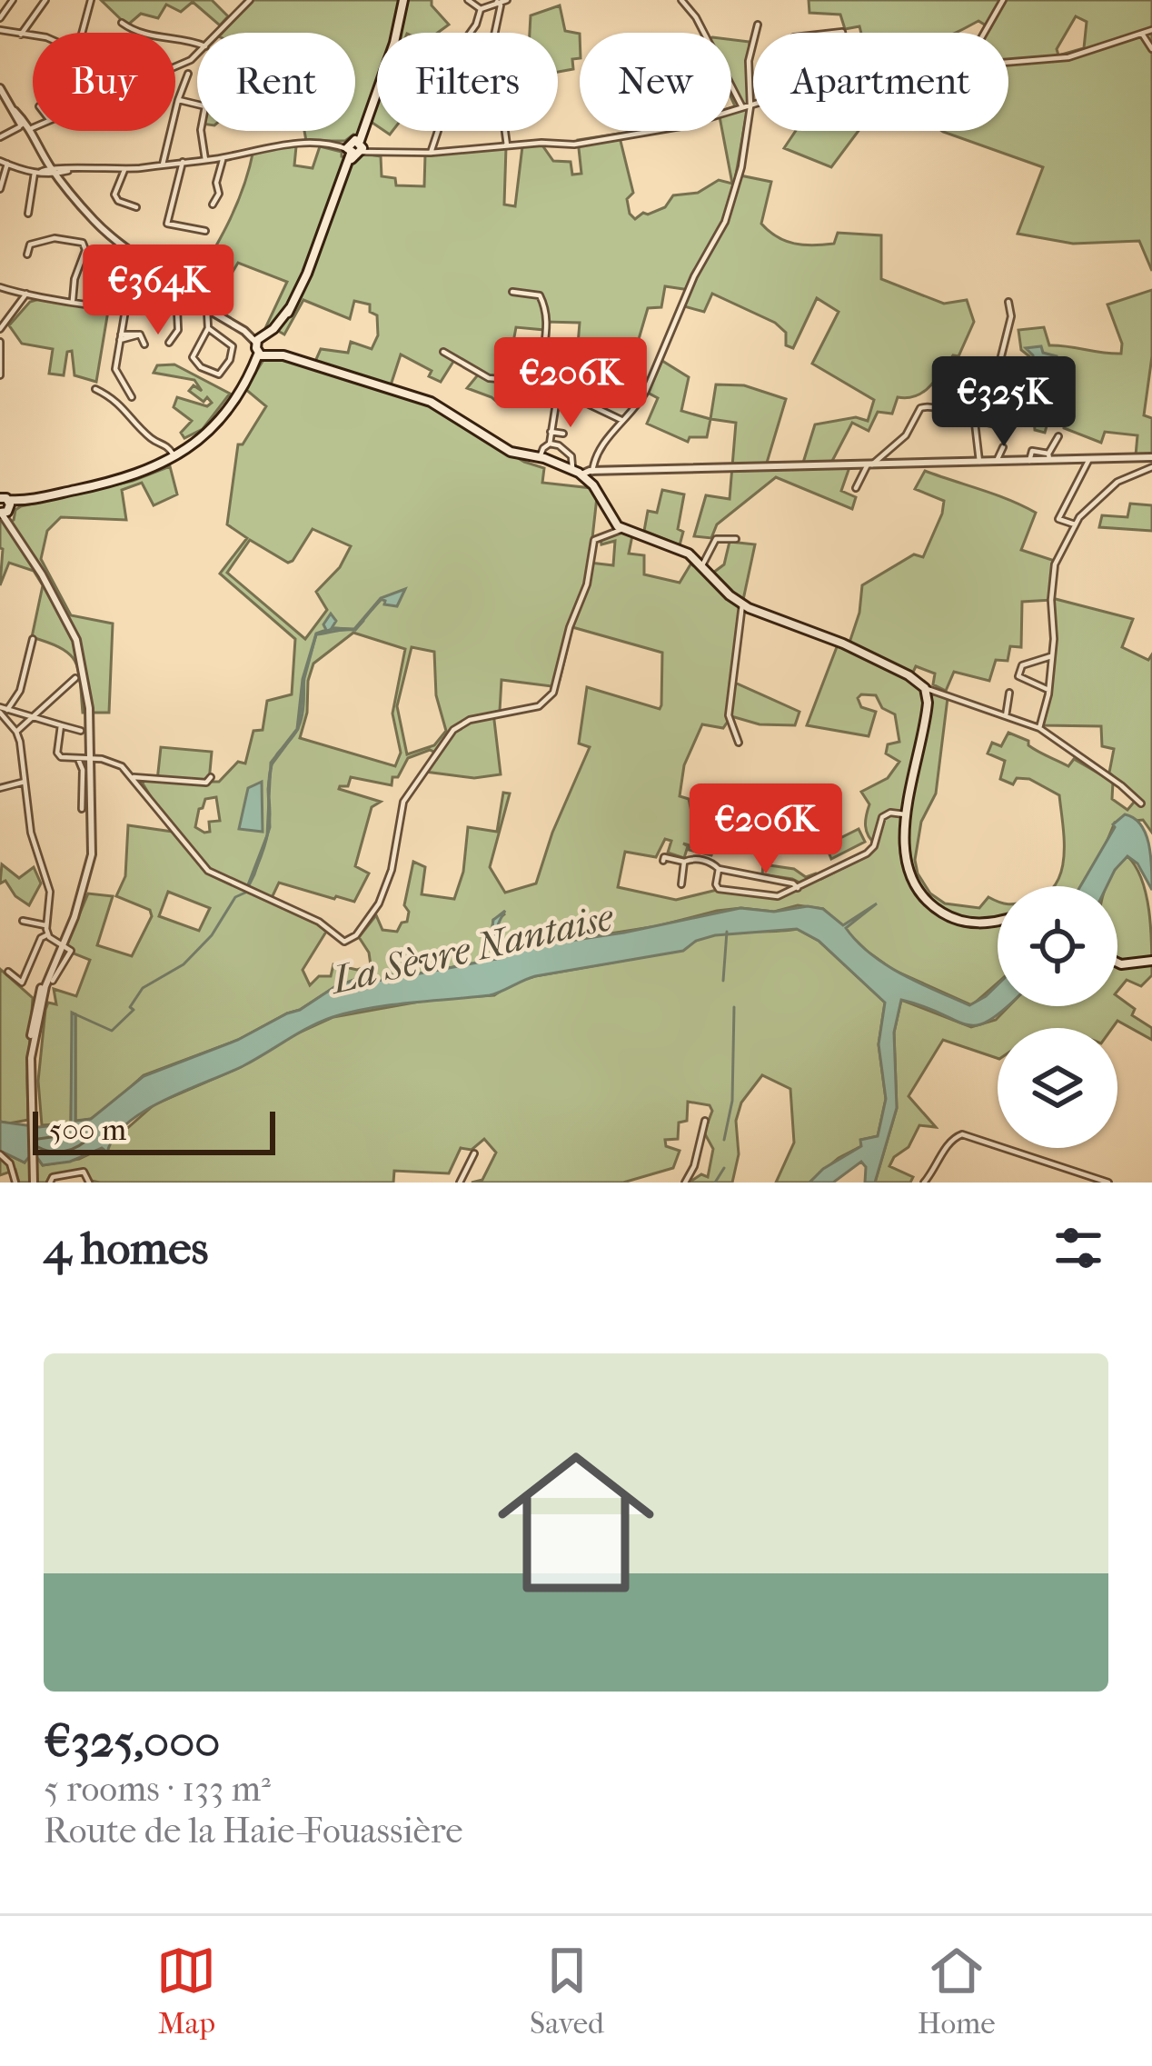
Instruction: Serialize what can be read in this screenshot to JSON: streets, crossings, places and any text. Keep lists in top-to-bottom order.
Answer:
{
  "water": ["La Sèvre Nantaise"],
  "scale_bar": "500 m",
  "page": {
    "chip": [
      "Buy",
      "Rent",
      "Filters",
      "New",
      "Apartment"
    ],
    "price": [
      "€364K",
      "€206K",
      "€325K",
      "€206K"
    ],
    "scale": "500 m",
    "heading": "4 homes",
    "list": [
      {
        "name": "€325,000",
        "note": "5 rooms · 133 m² · Route de la Haie-Fouassière"
      }
    ],
    "tabs": ["Map", "Saved", "Home"]
  }
}
